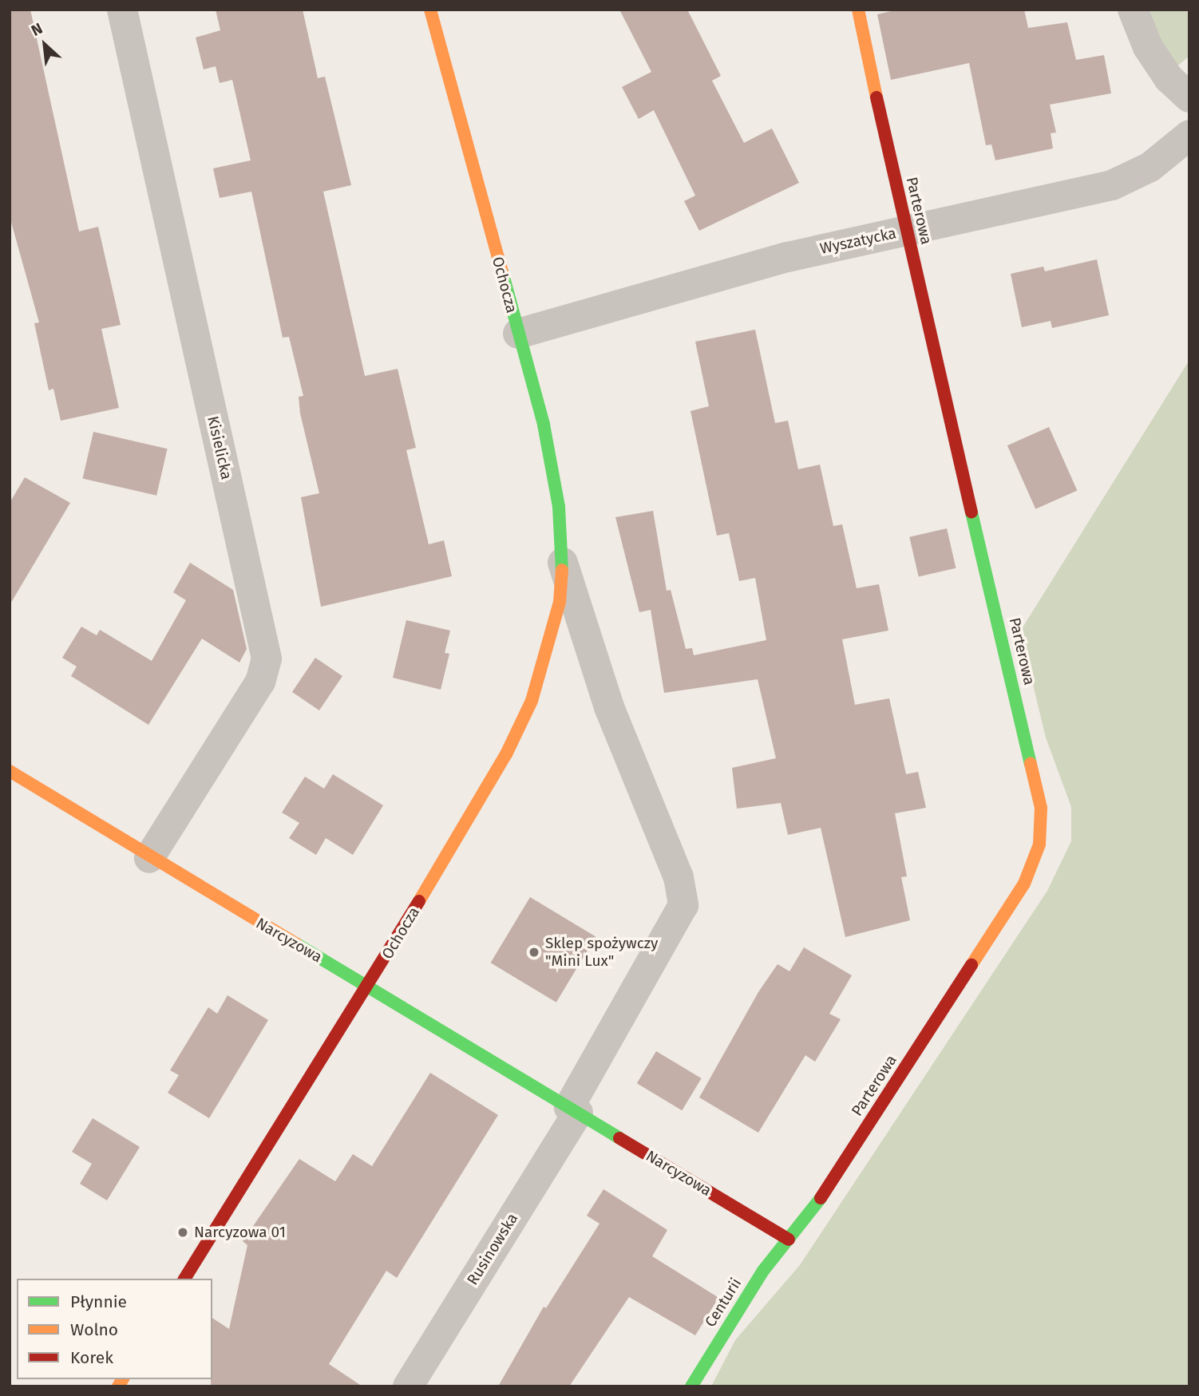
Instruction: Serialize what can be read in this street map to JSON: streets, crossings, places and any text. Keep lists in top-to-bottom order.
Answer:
{
  "streets": {
    "street": [
      "Parterowa",
      "Wyszatycka",
      "Ochocza",
      "Kisielicka",
      "Narcyzowa",
      "Rusinowska",
      "Centurii"
    ]
  },
  "crossings": [
    ["Parterowa", "Wyszatycka"],
    ["Parterowa", "Narcyzowa"],
    ["Parterowa", "Centurii"],
    ["Wyszatycka", "Ochocza"],
    ["Ochocza", "Narcyzowa"],
    ["Ochocza", "Rusinowska"],
    ["Kisielicka", "Narcyzowa"],
    ["Narcyzowa", "Rusinowska"],
    ["Narcyzowa", "Centurii"]
  ],
  "places": ["Sklep spożywczy \"Mini Lux\"", "Narcyzowa 01"],
  "legend": ["Płynnie", "Wolno", "Korek"],
  "north": "top left"
}
